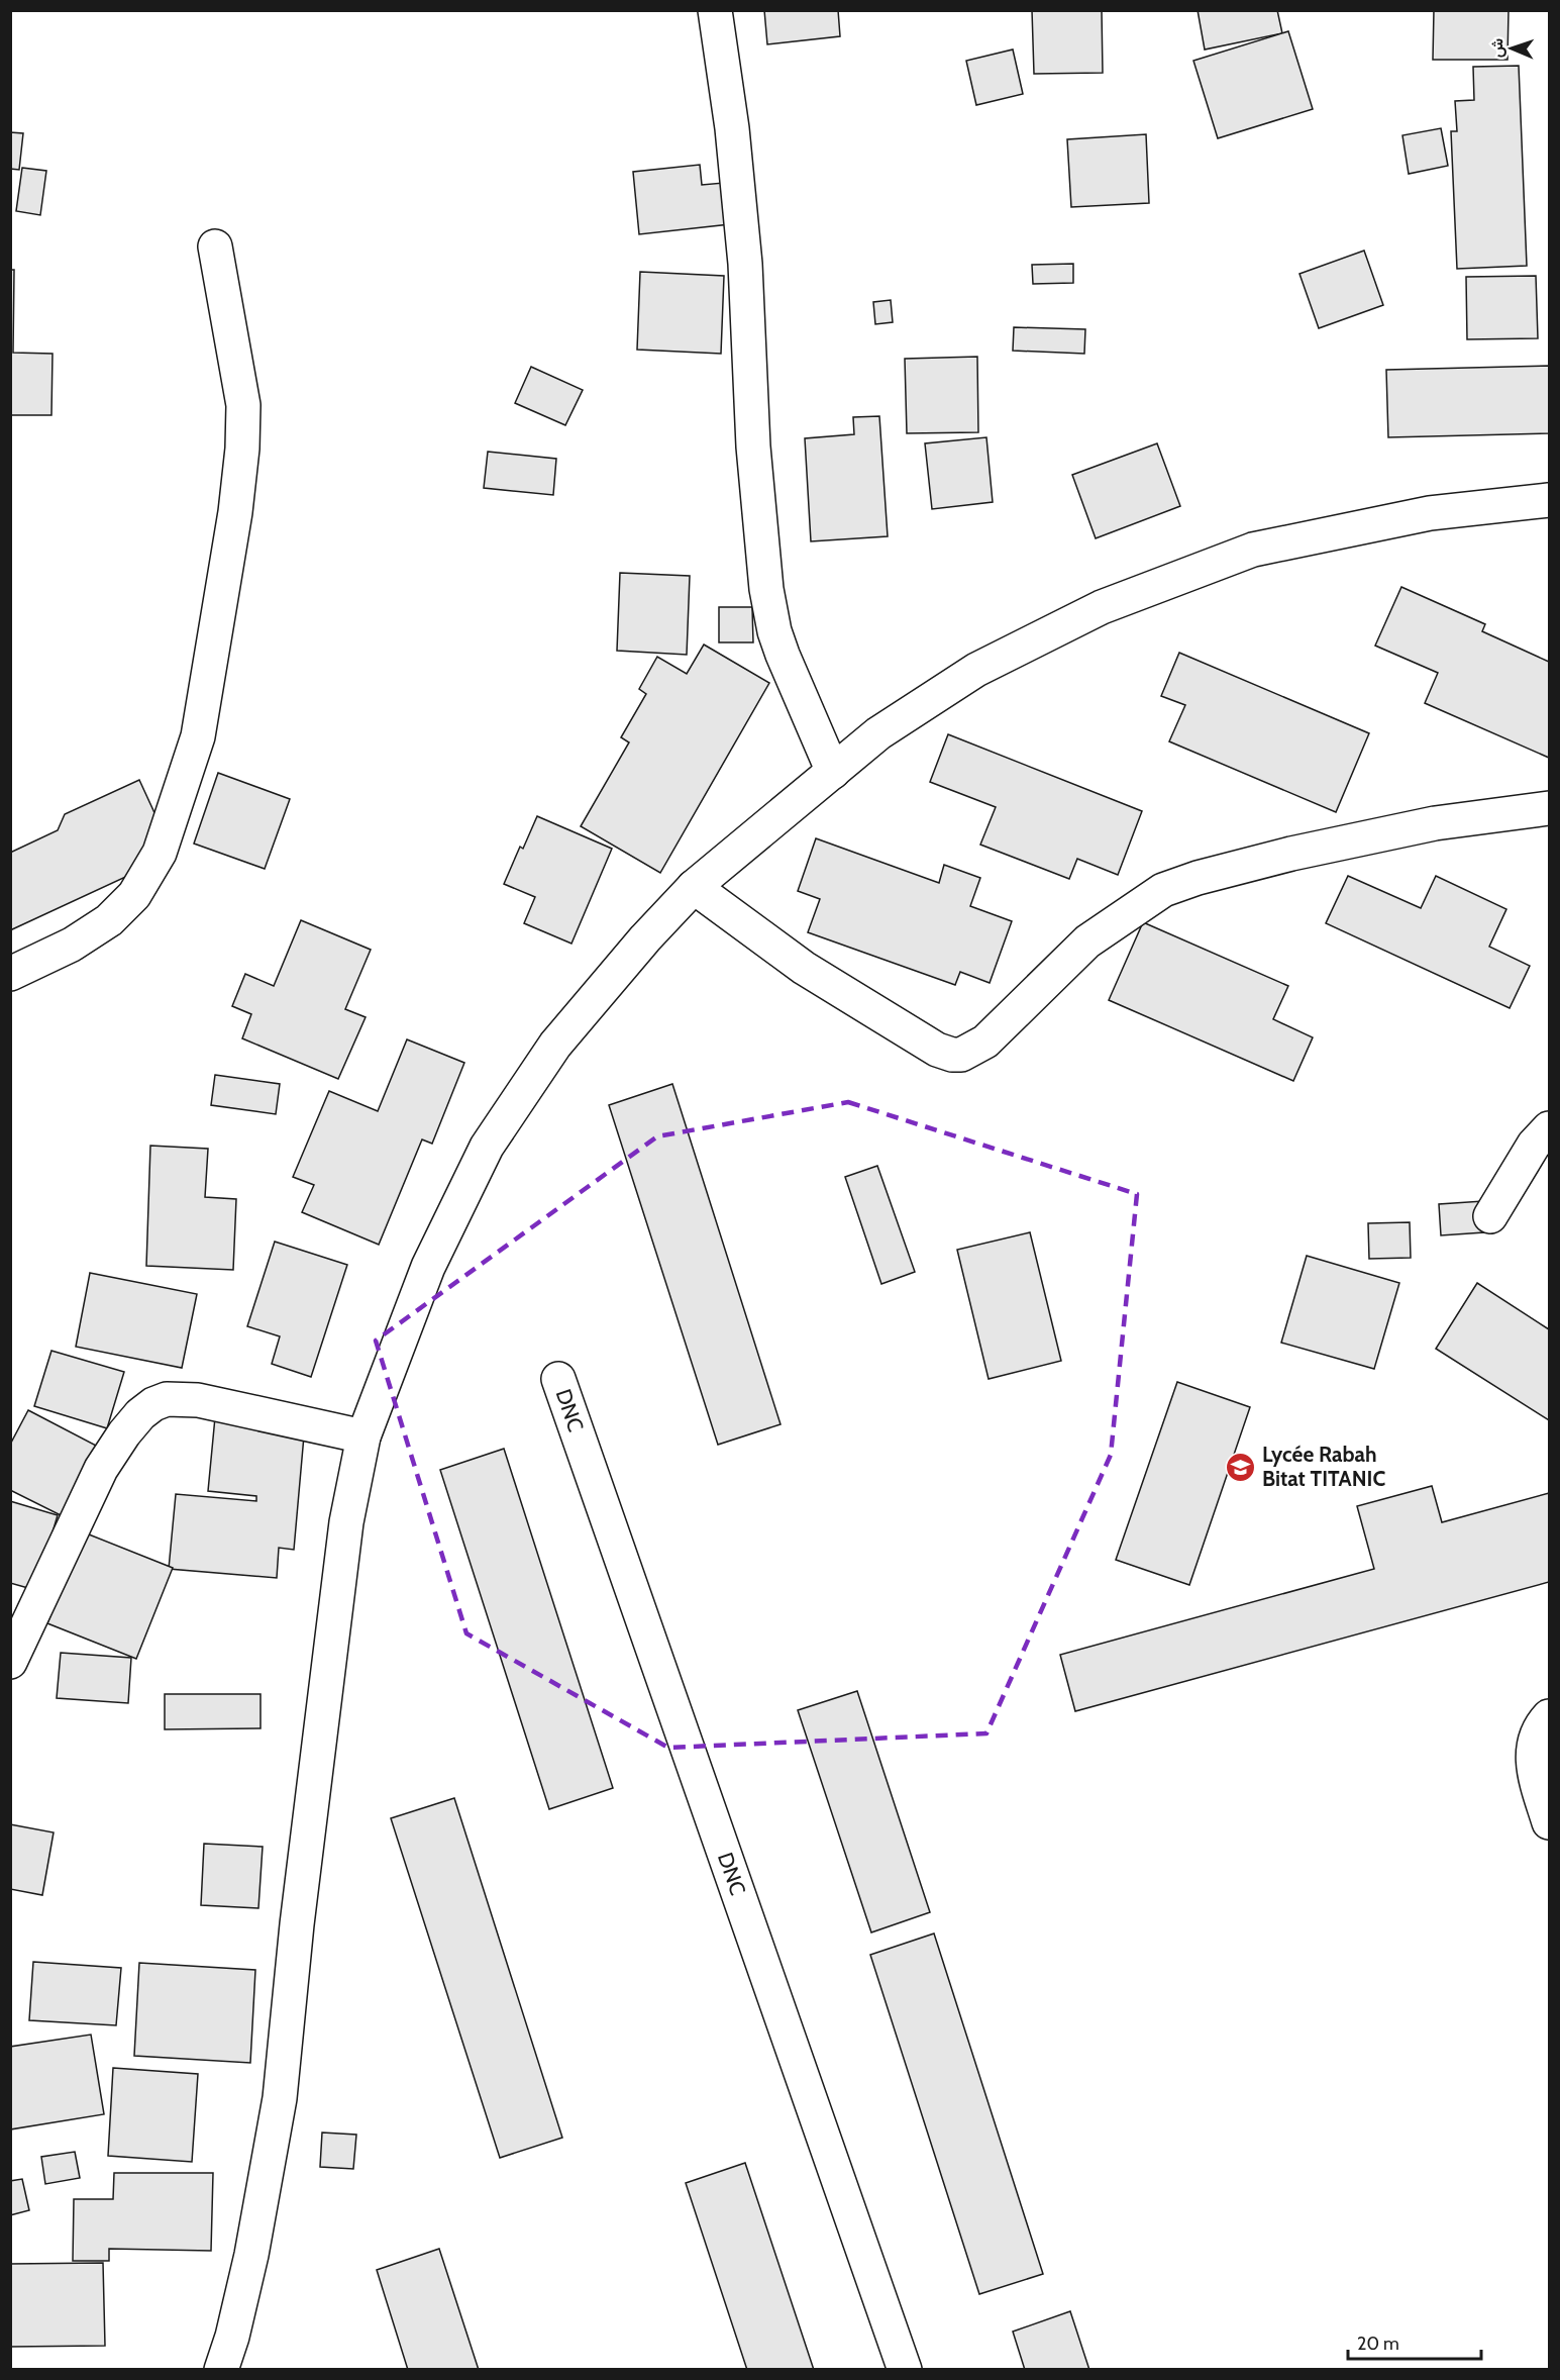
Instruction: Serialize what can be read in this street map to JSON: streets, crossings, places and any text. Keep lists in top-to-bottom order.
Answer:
{
  "streets": {
    "street": ["DNC"]
  },
  "places": {
    "school or university": ["Lycée Rabah Bitat TITANIC"]
  },
  "scale_bar": "20 m",
  "north": "left"
}
